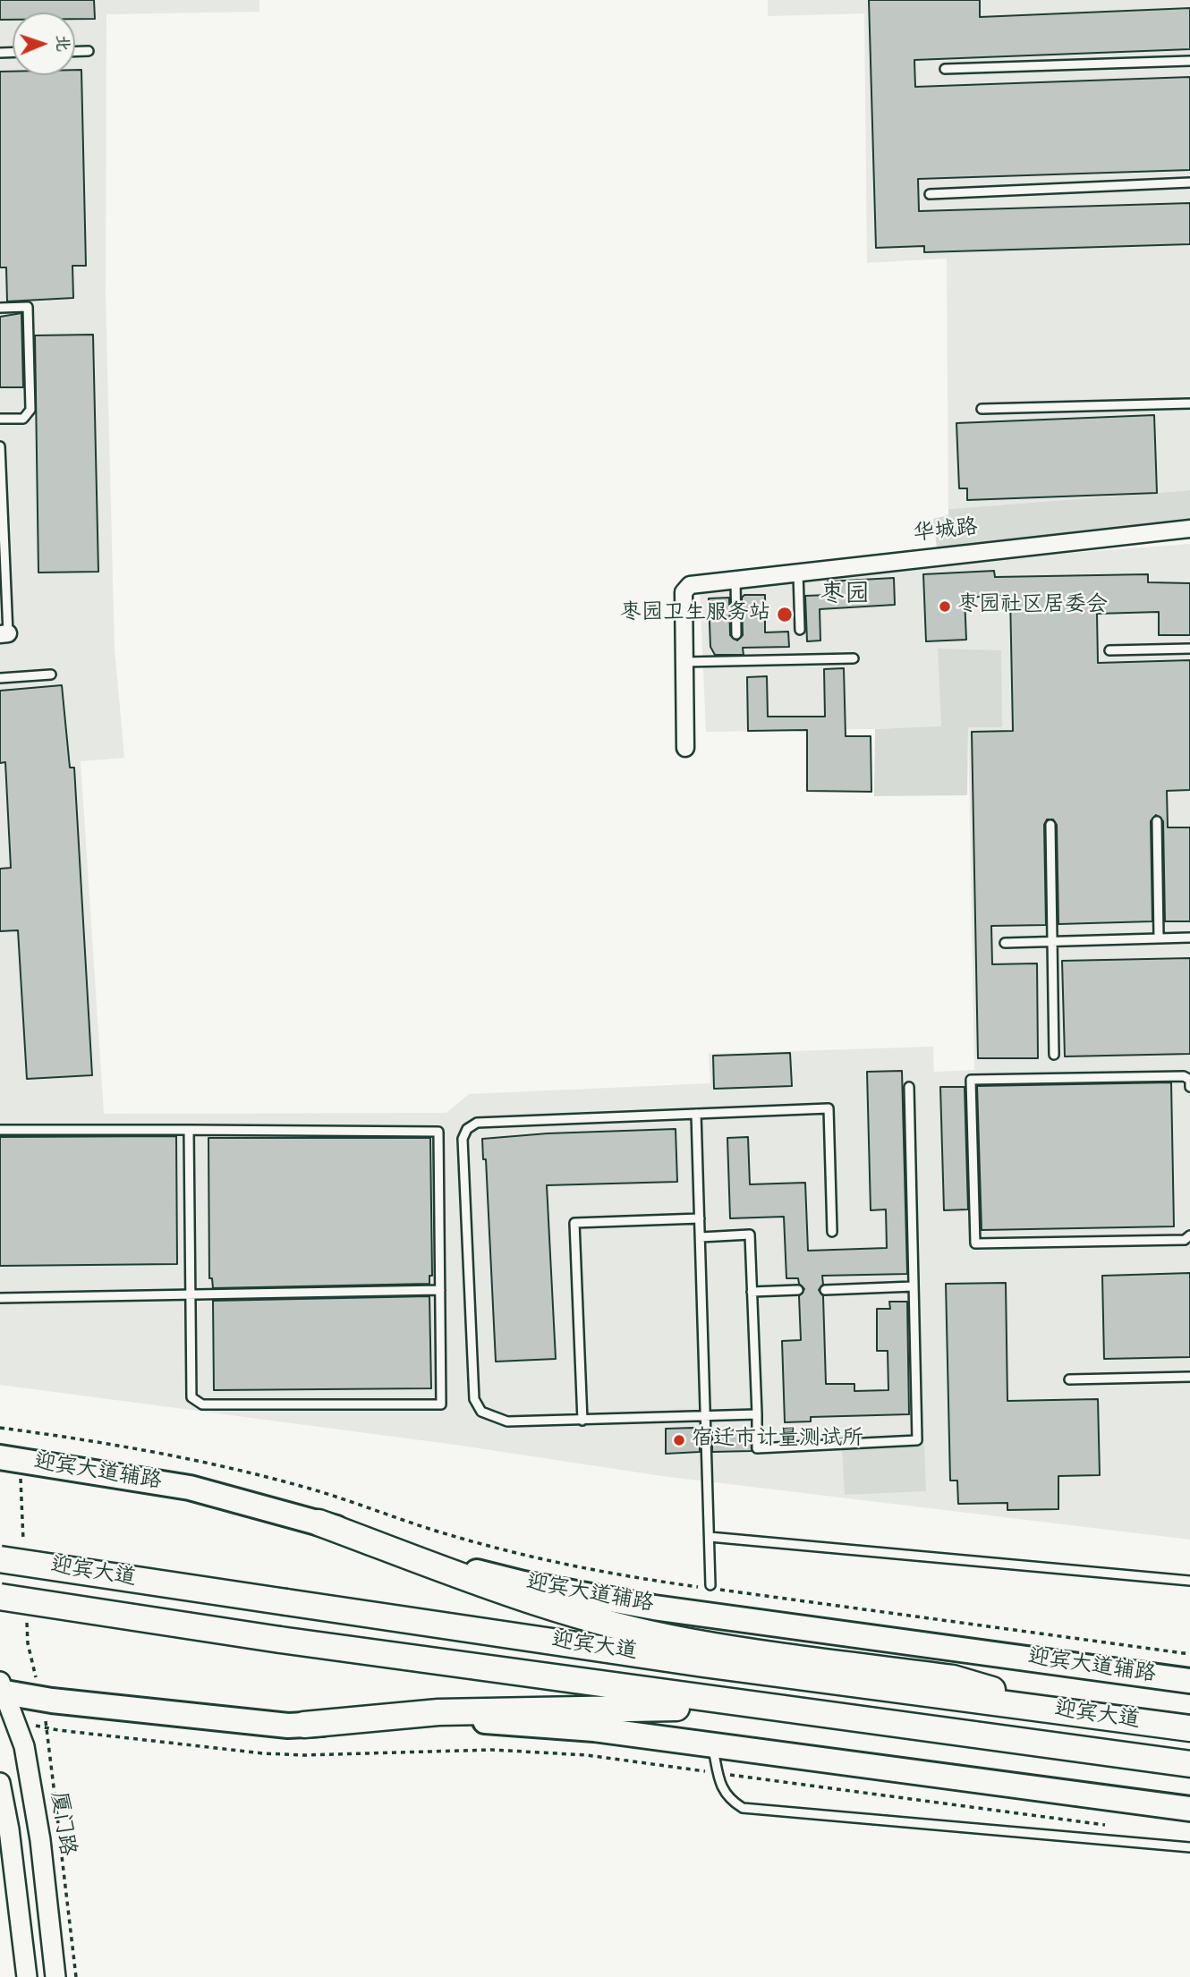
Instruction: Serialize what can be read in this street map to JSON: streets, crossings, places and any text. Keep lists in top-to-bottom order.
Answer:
{
  "streets": {
    "highway": ["迎宾大道"],
    "main road": ["迎宾大道辅路"],
    "street": ["华城路", "厦门路"]
  },
  "districts": ["枣园"],
  "places": ["枣园社区居委会", "枣园卫生服务站", "宿迁市计量测试所"],
  "north": "right"
}
